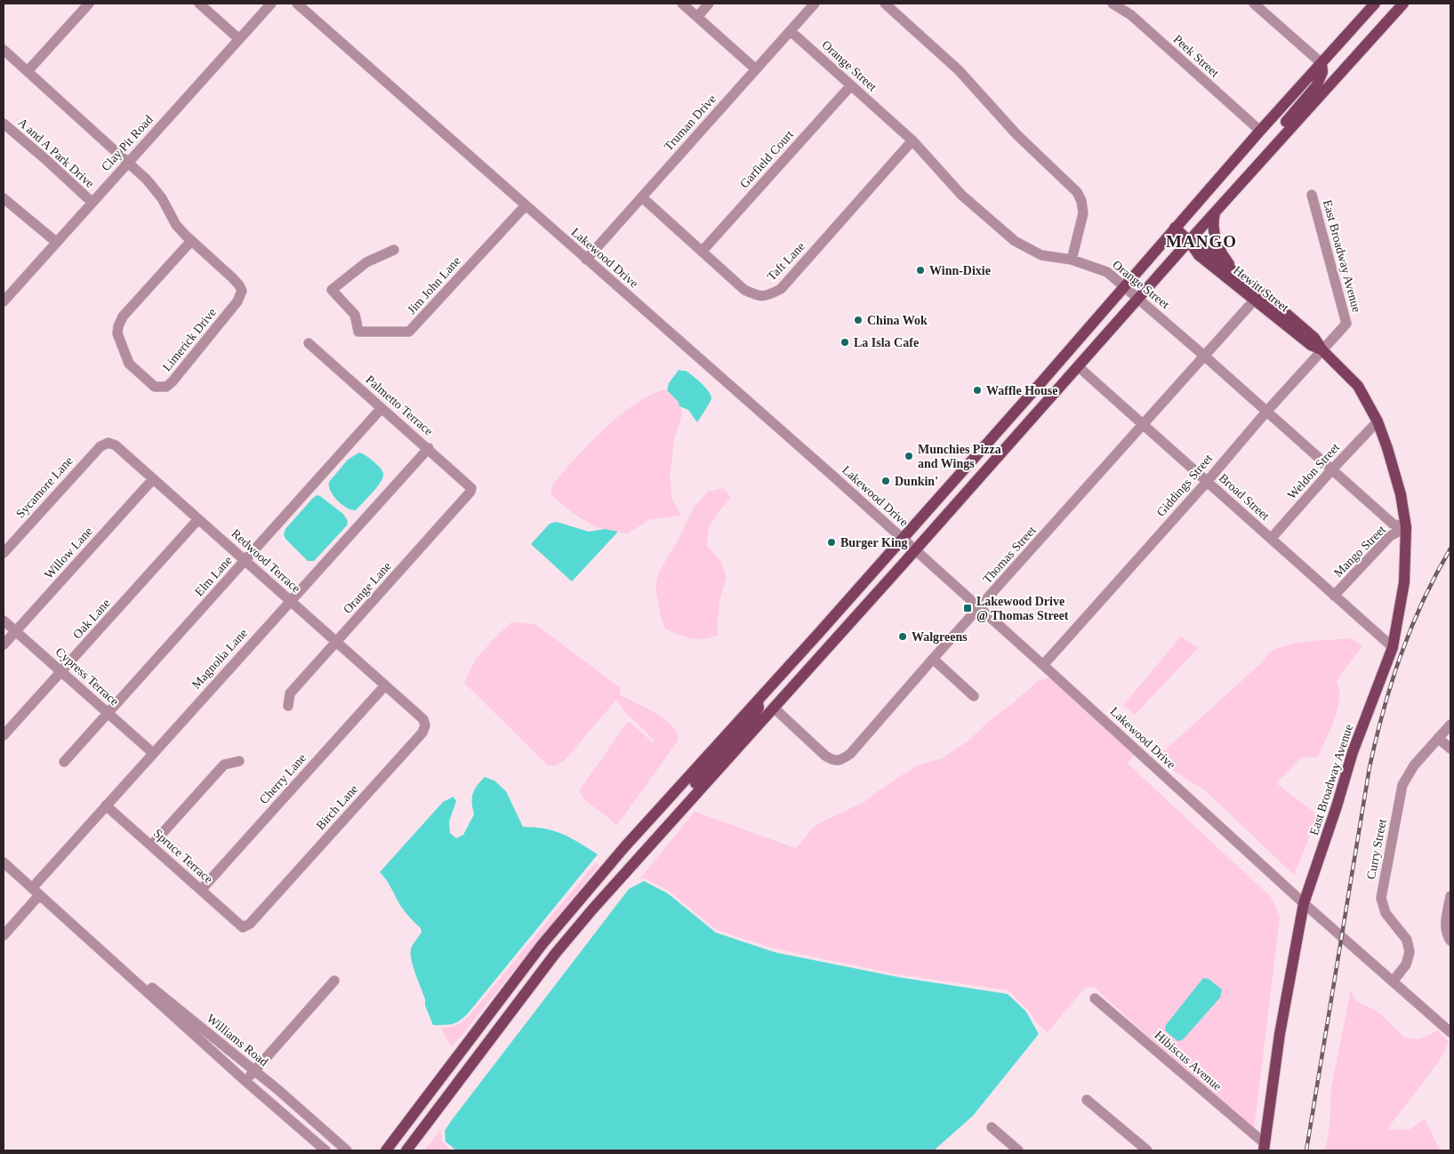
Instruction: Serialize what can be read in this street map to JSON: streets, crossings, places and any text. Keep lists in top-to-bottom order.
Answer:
{
  "streets": {
    "main road": ["East Broadway Avenue", "Hewitt Street"],
    "street": [
      "Peek Street",
      "Orange Street",
      "Truman Drive",
      "Clay Pit Road",
      "A and A Park Drive",
      "Garfield Court",
      "Lakewood Drive",
      "Taft Lane",
      "Jim John Lane",
      "Limerick Drive",
      "Palmetto Terrace",
      "Weldon Street",
      "Giddings Street",
      "Sycamore Lane",
      "Broad Street",
      "Mango Street",
      "Willow Lane",
      "Thomas Street",
      "Redwood Terrace",
      "Elm Lane",
      "Orange Lane",
      "Oak Lane",
      "Magnolia Lane",
      "Cypress Terrace",
      "Cherry Lane",
      "Birch Lane",
      "Curry Street",
      "Spruce Terrace",
      "Williams Road",
      "Hibiscus Avenue"
    ]
  },
  "crossings": [
    ["Orange Street", "Truman Drive"],
    ["Orange Street", "Garfield Court"],
    ["Orange Street", "East Broadway Avenue"],
    ["Orange Street", "Taft Lane"],
    ["Orange Street", "Weldon Street"],
    ["Orange Street", "Giddings Street"],
    ["Orange Street", "Mango Street"],
    ["Orange Street", "Thomas Street"],
    ["Truman Drive", "Lakewood Drive"],
    ["Truman Drive", "Taft Lane"],
    ["Clay Pit Road", "A and A Park Drive"],
    ["Clay Pit Road", "Limerick Drive"],
    ["Garfield Court", "Taft Lane"],
    ["East Broadway Avenue", "Lakewood Drive"],
    ["East Broadway Avenue", "Hewitt Street"],
    ["East Broadway Avenue", "Weldon Street"],
    ["East Broadway Avenue", "Giddings Street"],
    ["East Broadway Avenue", "Broad Street"],
    ["East Broadway Avenue", "Mango Street"],
    ["East Broadway Avenue", "Hibiscus Avenue"],
    ["Lakewood Drive", "Jim John Lane"],
    ["Lakewood Drive", "Giddings Street"],
    ["Lakewood Drive", "Thomas Street"],
    ["Lakewood Drive", "Curry Street"],
    ["Hewitt Street", "Weldon Street"],
    ["Hewitt Street", "Giddings Street"],
    ["Hewitt Street", "Thomas Street"],
    ["Palmetto Terrace", "Elm Lane"],
    ["Palmetto Terrace", "Orange Lane"],
    ["Palmetto Terrace", "Magnolia Lane"],
    ["Weldon Street", "Broad Street"],
    ["Giddings Street", "Broad Street"],
    ["Sycamore Lane", "Redwood Terrace"],
    ["Broad Street", "Mango Street"],
    ["Broad Street", "Thomas Street"],
    ["Willow Lane", "Redwood Terrace"],
    ["Willow Lane", "Cypress Terrace"],
    ["Redwood Terrace", "Elm Lane"],
    ["Redwood Terrace", "Orange Lane"],
    ["Redwood Terrace", "Oak Lane"],
    ["Redwood Terrace", "Magnolia Lane"],
    ["Redwood Terrace", "Cherry Lane"],
    ["Redwood Terrace", "Birch Lane"],
    ["Elm Lane", "Cypress Terrace"],
    ["Oak Lane", "Cypress Terrace"],
    ["Magnolia Lane", "Cypress Terrace"],
    ["Magnolia Lane", "Spruce Terrace"],
    ["Magnolia Lane", "Williams Road"],
    ["Cherry Lane", "Spruce Terrace"],
    ["Birch Lane", "Spruce Terrace"]
  ],
  "districts": ["MANGO"],
  "places": {
    "other": [
      "Winn-Dixie",
      "China Wok",
      "La Isla Cafe",
      "Waffle House",
      "Munchies Pizza and Wings",
      "Dunkin'",
      "Burger King",
      "Walgreens"
    ],
    "transit": ["Lakewood Drive @ Thomas Street"]
  }
}
